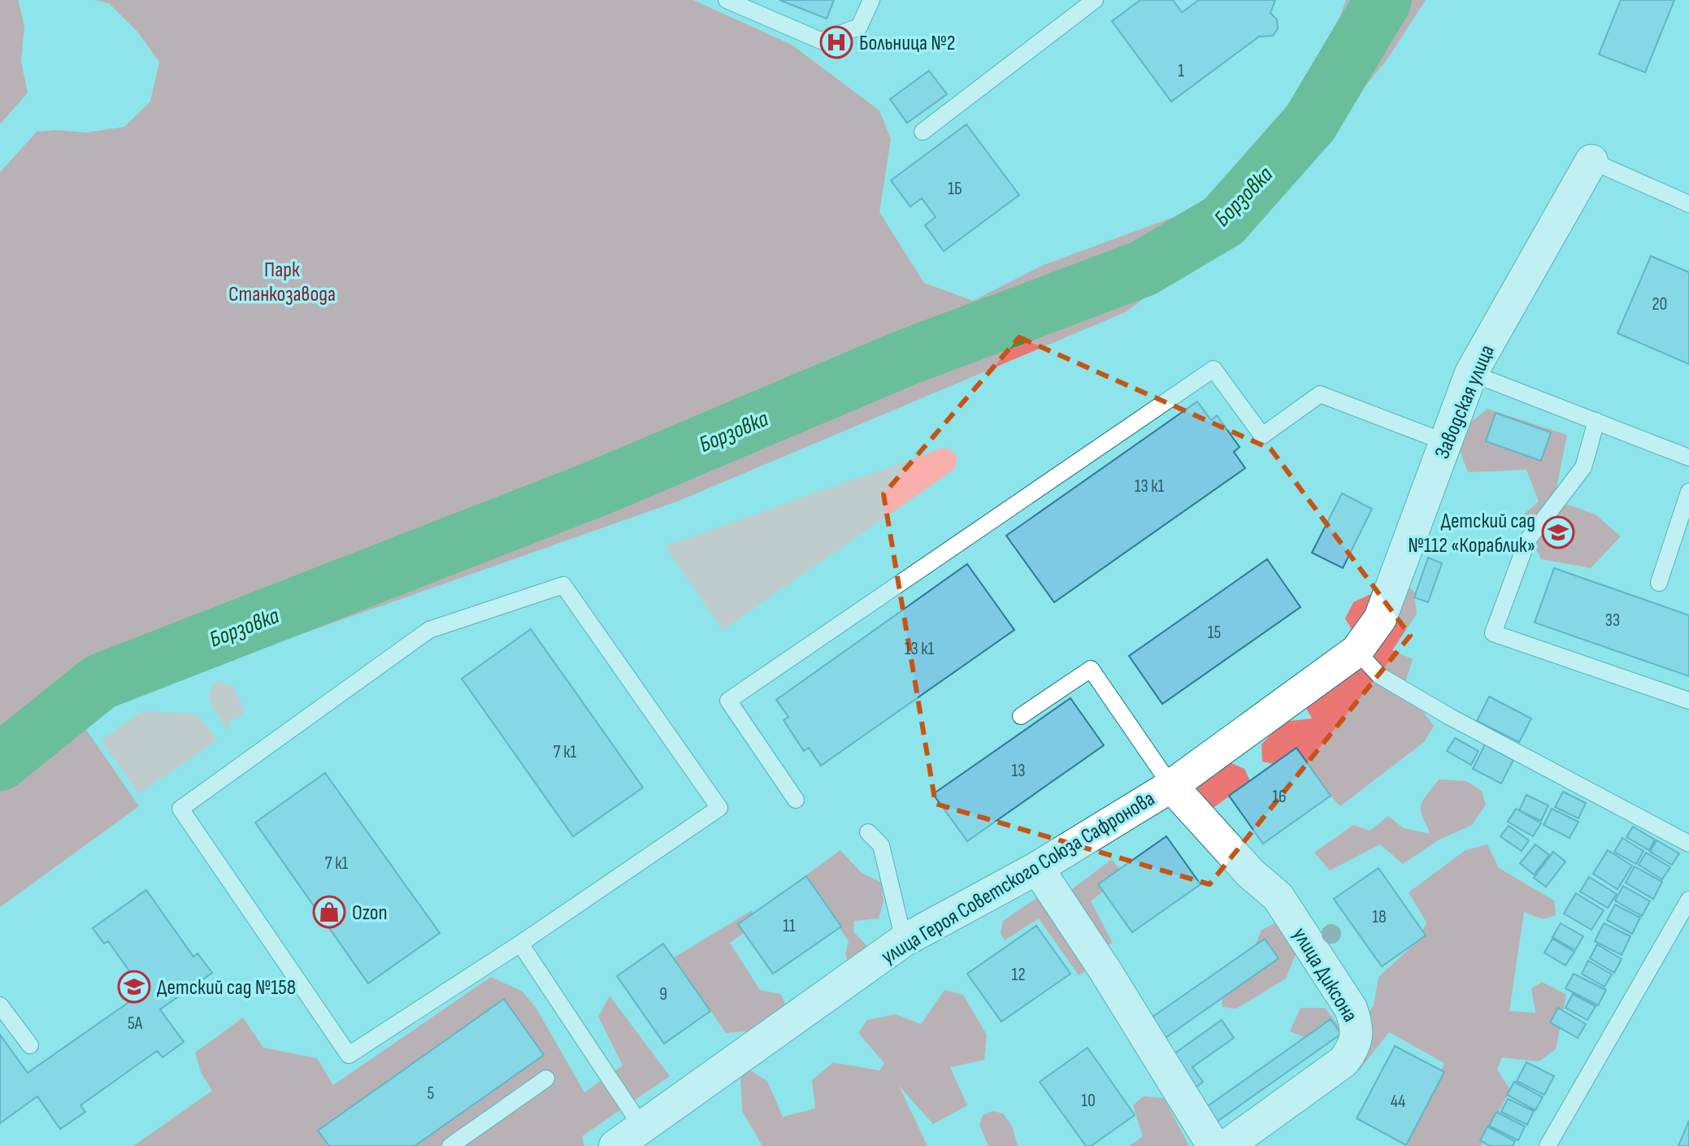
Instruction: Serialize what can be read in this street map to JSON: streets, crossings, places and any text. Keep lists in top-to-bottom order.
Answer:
{
  "streets": {
    "street": ["Заводская улица", "улица Героя Советского Союза Сафронова", "улица Диксона"]
  },
  "crossings": [
    ["Заводская улица", "улица Героя Советского Союза Сафронова"],
    ["улица Героя Советского Союза Сафронова", "улица Диксона"]
  ],
  "water": ["Борзовка"],
  "parks": ["Парк Станкозавода"],
  "places": {
    "hospital": ["Больница №2"],
    "school or university": ["Детский сад №112 «Кораблик»", "Детский сад №158"],
    "shop": ["Ozon"]
  },
  "house_numbers": [
    "1",
    "1Б",
    "20",
    "13 к1",
    "33",
    "15",
    "13 к1",
    "7 к1",
    "13",
    "16",
    "7 к1",
    "18",
    "11",
    "12",
    "9",
    "5А",
    "5",
    "10",
    "44"
  ]
}
